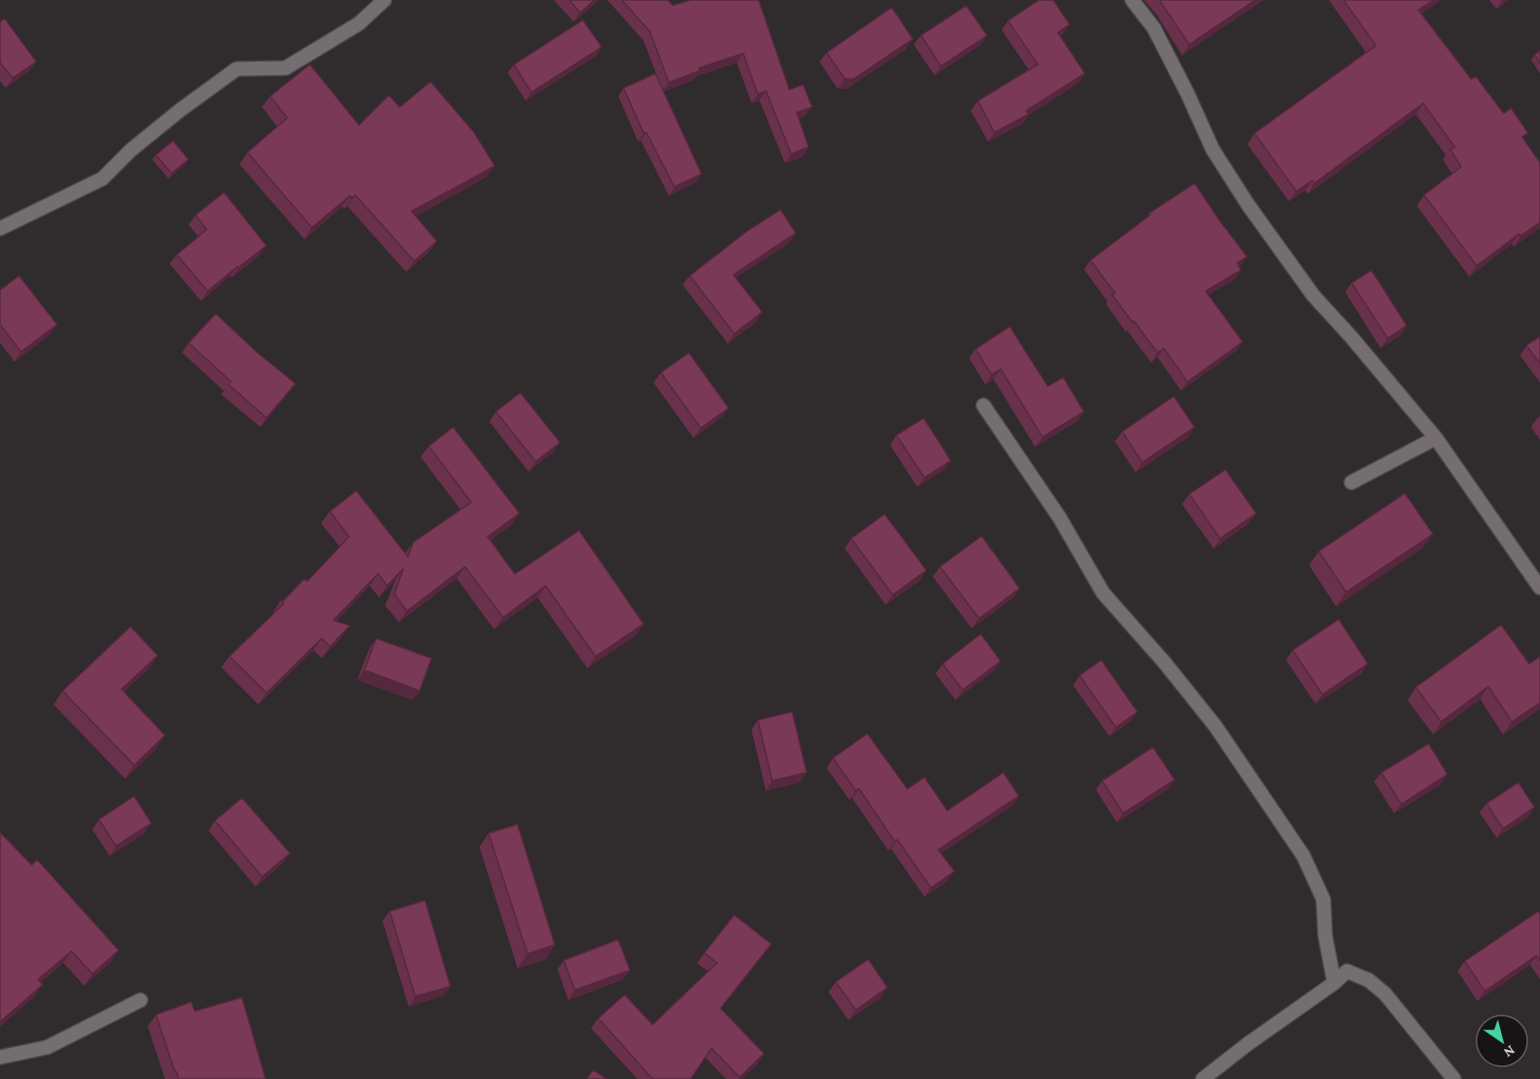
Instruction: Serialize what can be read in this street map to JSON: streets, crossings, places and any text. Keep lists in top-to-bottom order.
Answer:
{
  "north": "bottom right"
}
